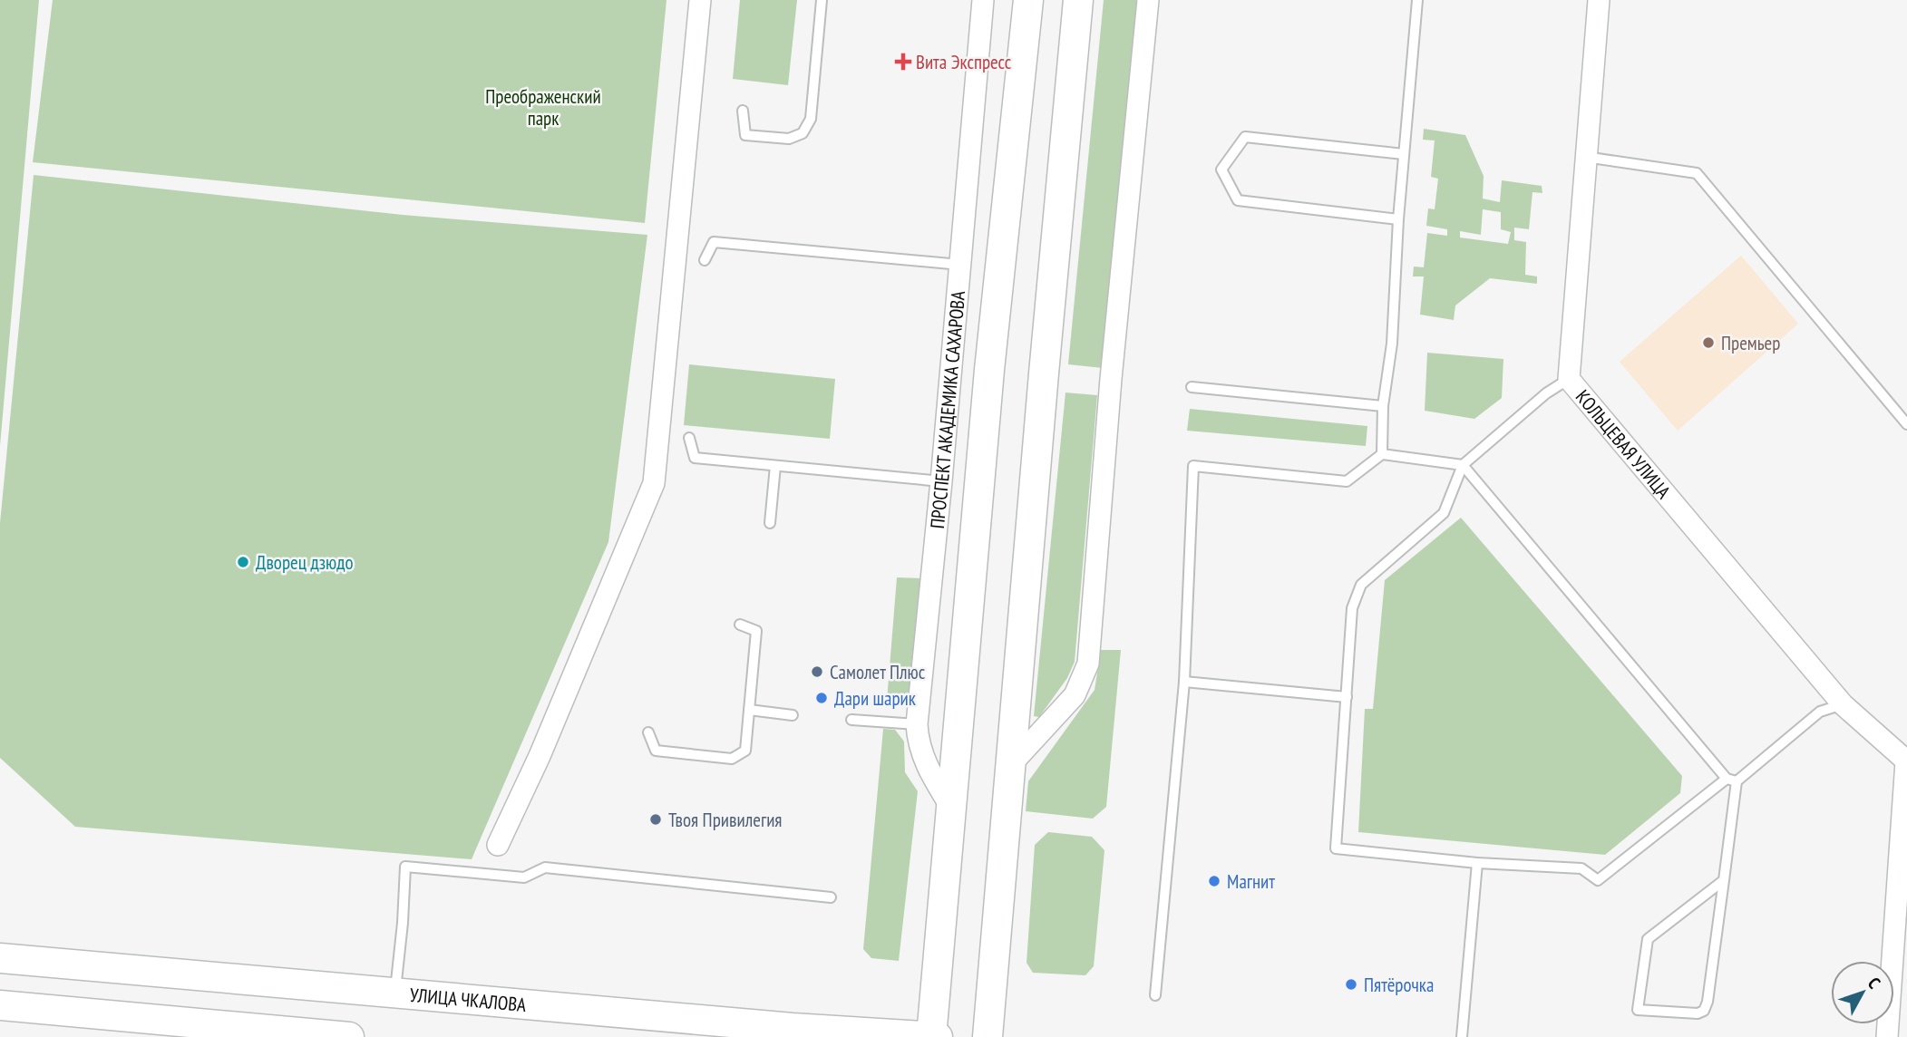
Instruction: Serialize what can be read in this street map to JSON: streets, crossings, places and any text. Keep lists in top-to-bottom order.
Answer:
{
  "streets": {
    "main road": ["ПРОСПЕКТ АКАДЕМИКА САХАРОВА", "УЛИЦА ЧКАЛОВА"],
    "street": ["КОЛЬЦЕВАЯ УЛИЦА"]
  },
  "crossings": [
    ["ПРОСПЕКТ АКАДЕМИКА САХАРОВА", "УЛИЦА ЧКАЛОВА"]
  ],
  "parks": ["Преображенский парк"],
  "places": {
    "health": ["Вита Экспресс"],
    "other": [
      "Премьер",
      "Дворец дзюдо",
      "Самолет Плюс",
      "Дари шарик",
      "Твоя Привилегия",
      "Магнит",
      "Пятёрочка"
    ]
  },
  "north": "top right"
}
